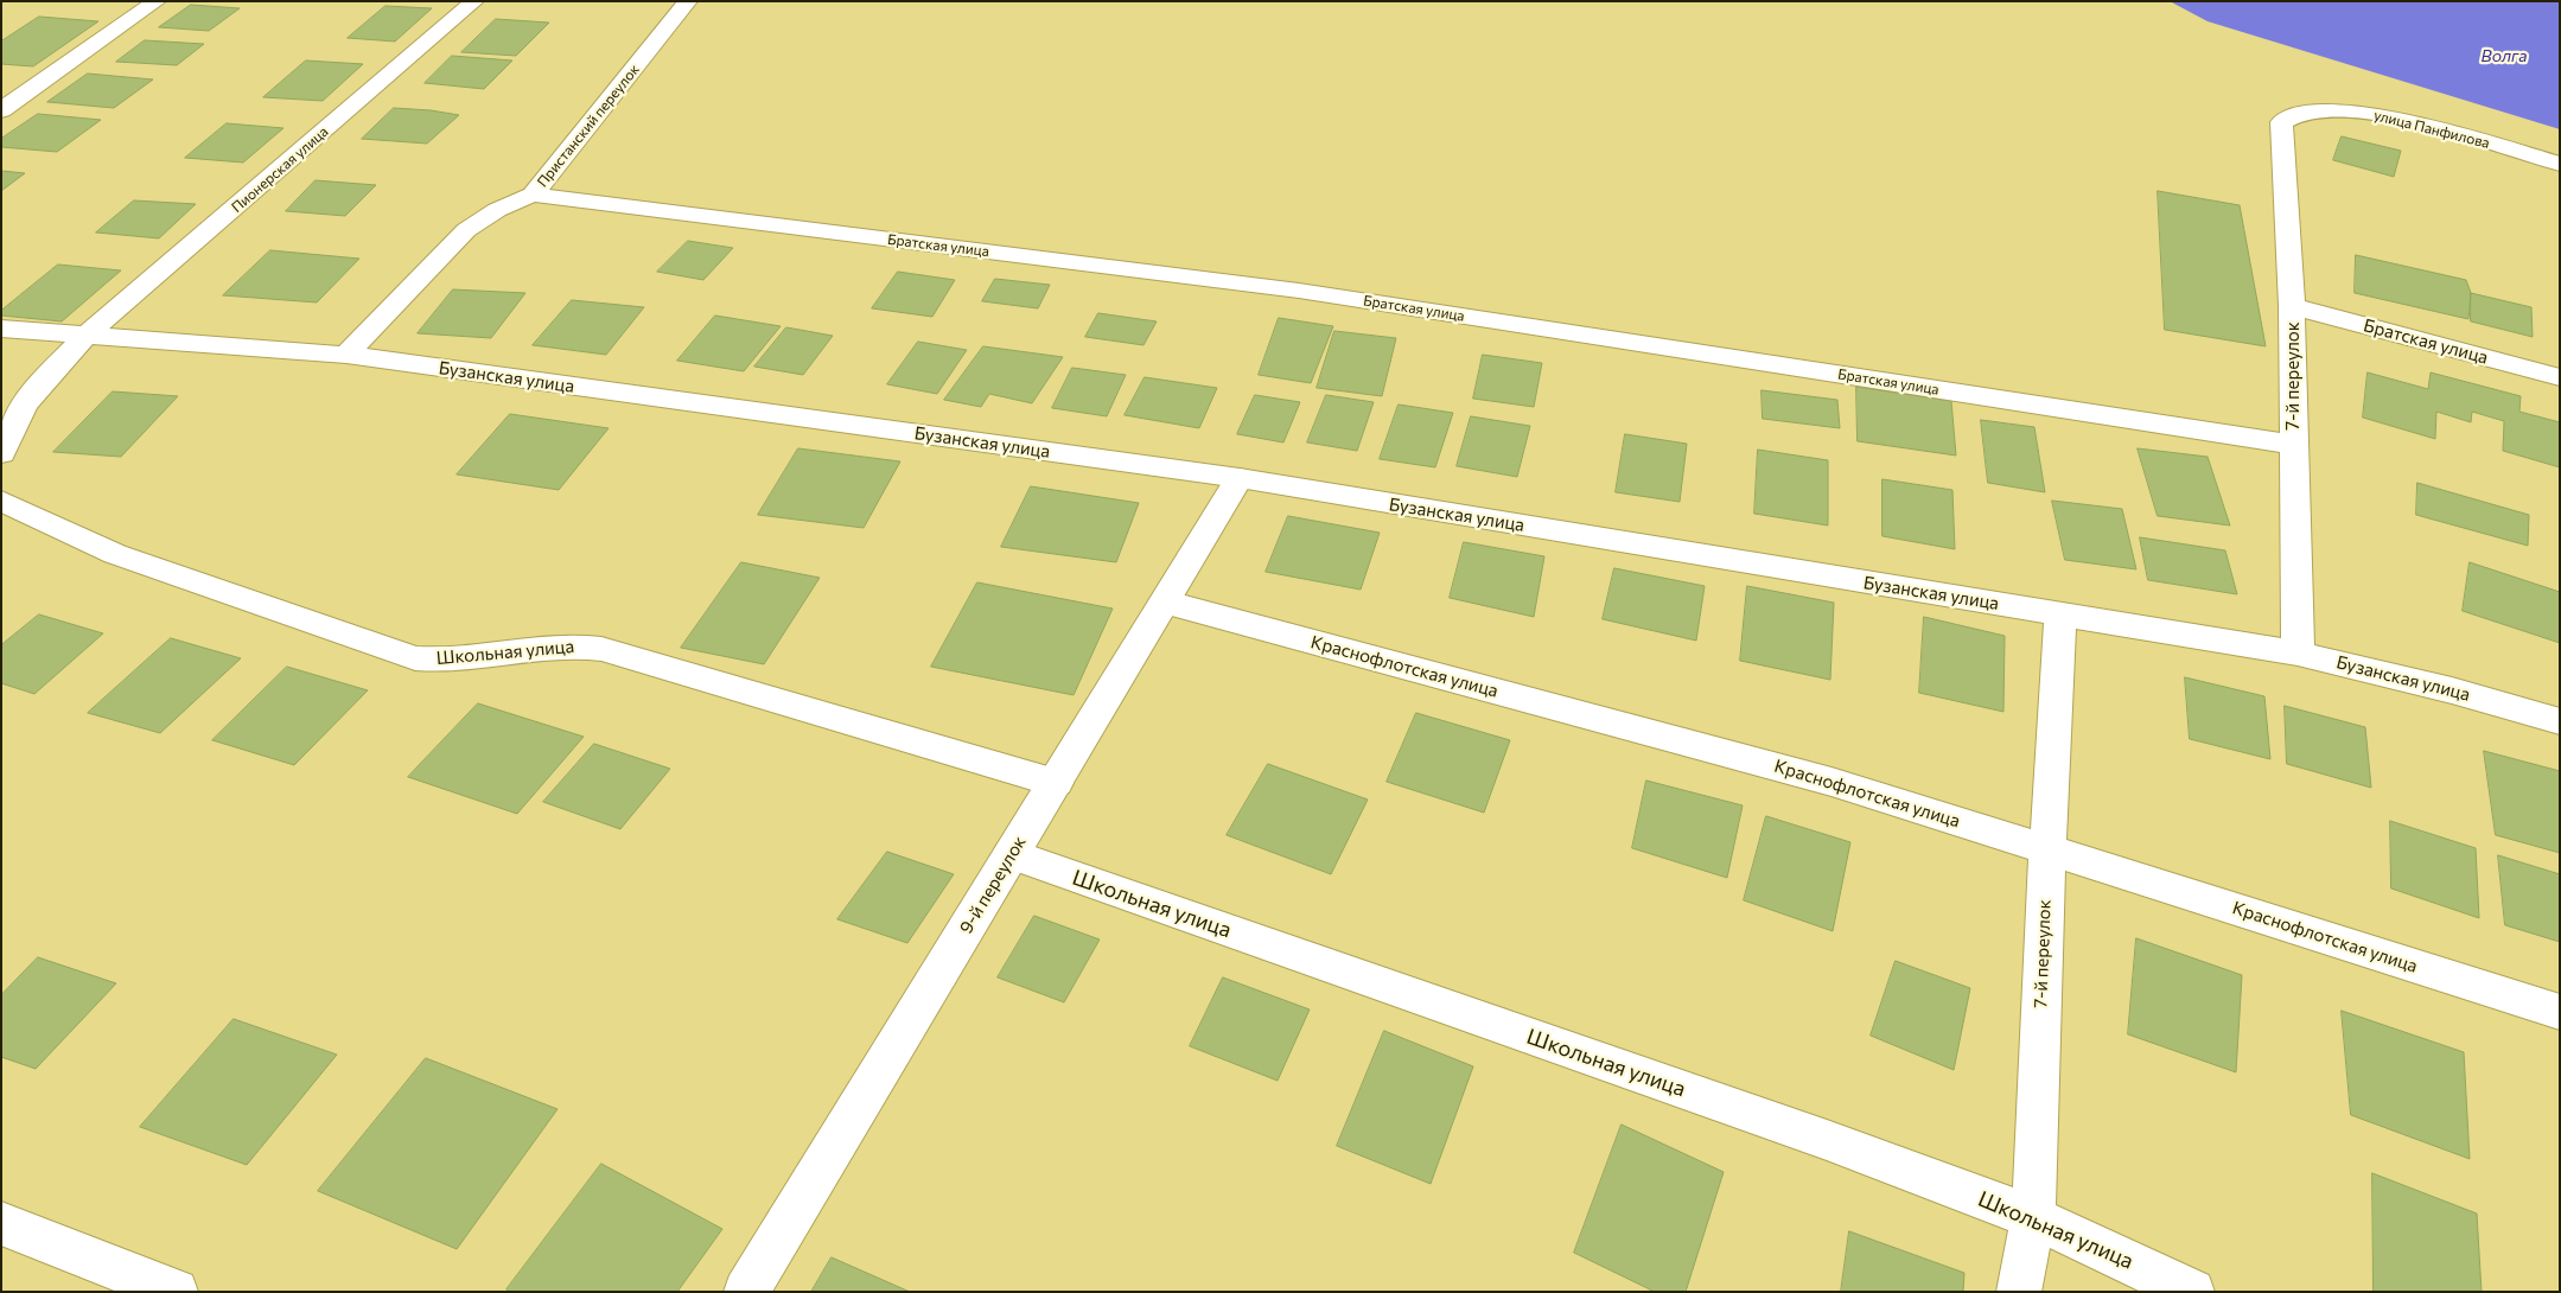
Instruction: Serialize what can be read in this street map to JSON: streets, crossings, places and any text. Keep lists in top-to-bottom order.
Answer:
{
  "streets": {
    "street": [
      "Пристанский переулок",
      "улица Панфилова",
      "Пионерская улица",
      "Братская улица",
      "7-й переулок",
      "Бузанская улица",
      "Школьная улица",
      "Краснофлотская улица",
      "9-й переулок"
    ]
  },
  "crossings": [
    ["Пристанский переулок", "Братская улица"],
    ["Пристанский переулок", "Бузанская улица"],
    ["улица Панфилова", "7-й переулок"],
    ["Братская улица", "7-й переулок"],
    ["7-й переулок", "Бузанская улица"],
    ["7-й переулок", "Школьная улица"],
    ["7-й переулок", "Краснофлотская улица"],
    ["Бузанская улица", "9-й переулок"],
    ["Школьная улица", "9-й переулок"],
    ["Краснофлотская улица", "9-й переулок"]
  ],
  "water": ["Волга"]
}
